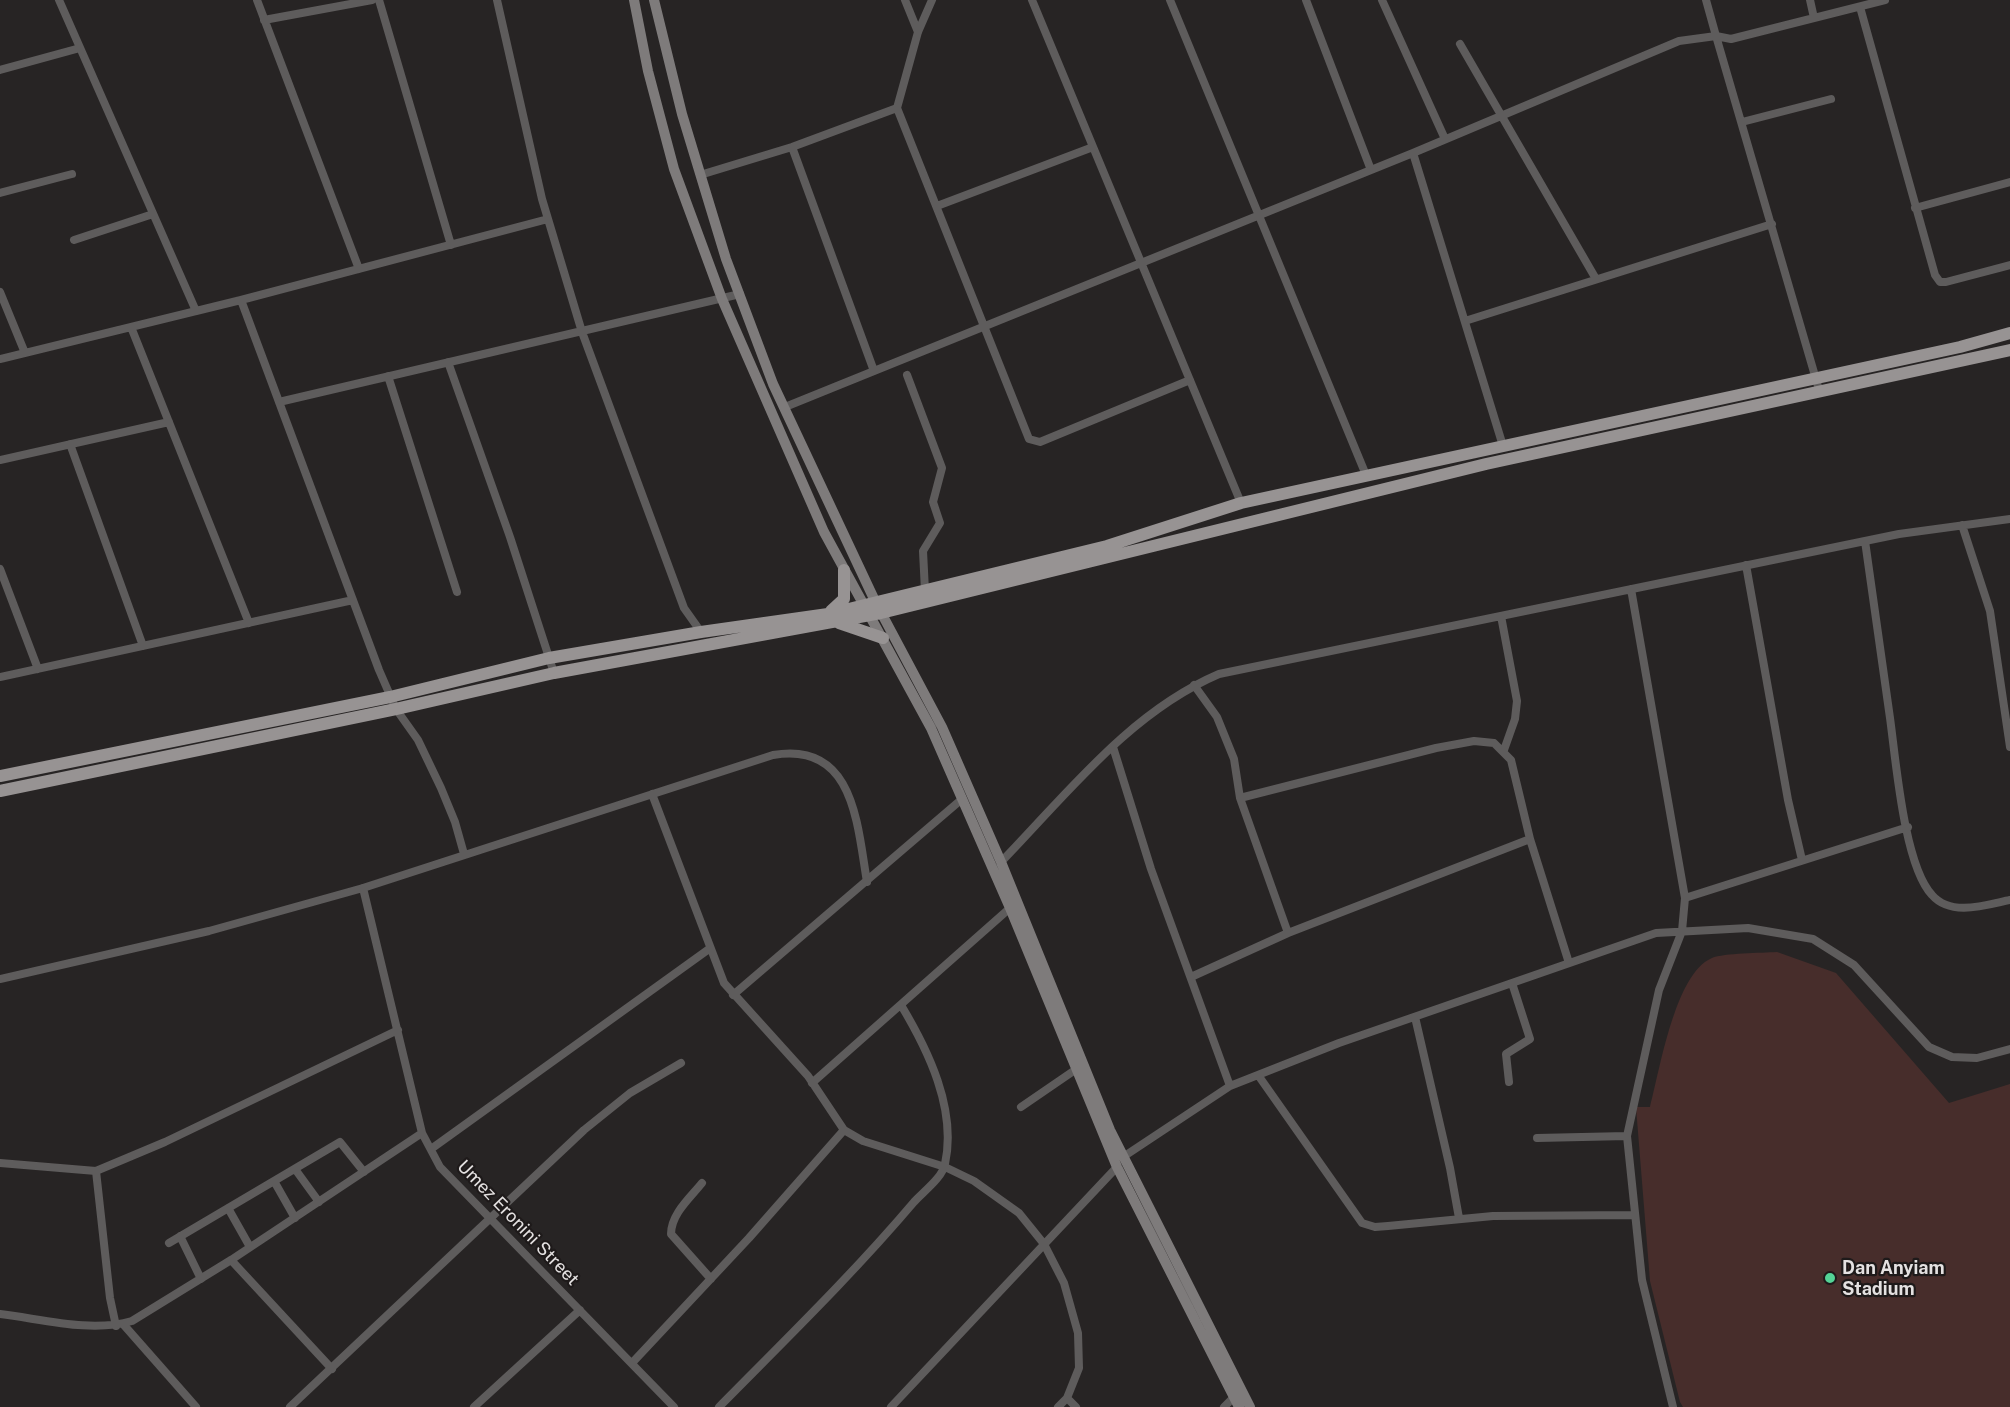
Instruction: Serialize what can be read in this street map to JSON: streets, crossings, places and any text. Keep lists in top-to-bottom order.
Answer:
{
  "streets": {
    "street": ["Umez Eronini Street"]
  },
  "places": ["Dan Anyiam Stadium"]
}
